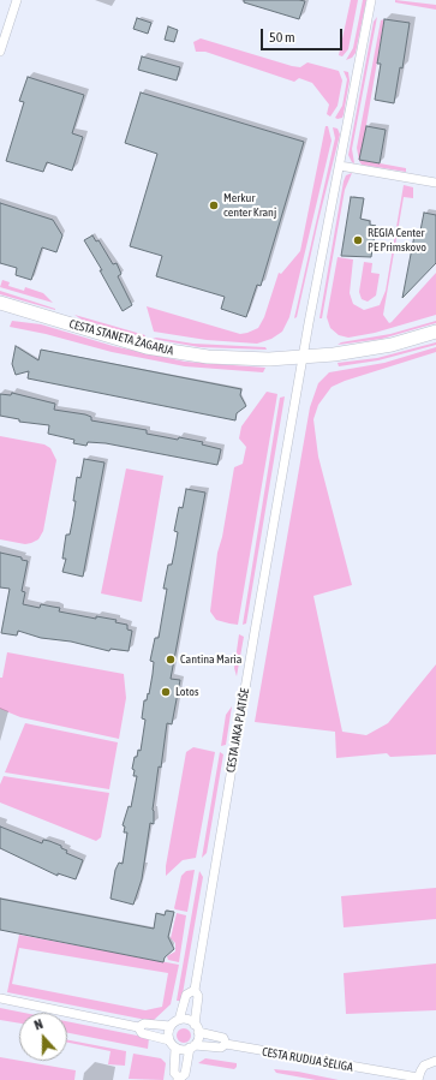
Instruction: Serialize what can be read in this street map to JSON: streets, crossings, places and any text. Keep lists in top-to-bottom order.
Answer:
{
  "streets": {
    "main road": ["CESTA STANETA ŽAGARJA"],
    "street": ["CESTA JAKA PLATIŠE", "CESTA RUDIJA ŠELIGA"]
  },
  "crossings": [
    ["CESTA STANETA ŽAGARJA", "CESTA JAKA PLATIŠE"],
    ["CESTA JAKA PLATIŠE", "CESTA RUDIJA ŠELIGA"]
  ],
  "places": [
    "Merkur center Kranj",
    "REGIA Center PE Primskovo",
    "Cantina Maria",
    "Lotos"
  ],
  "scale_bar": "50 m",
  "north": "top"
}
